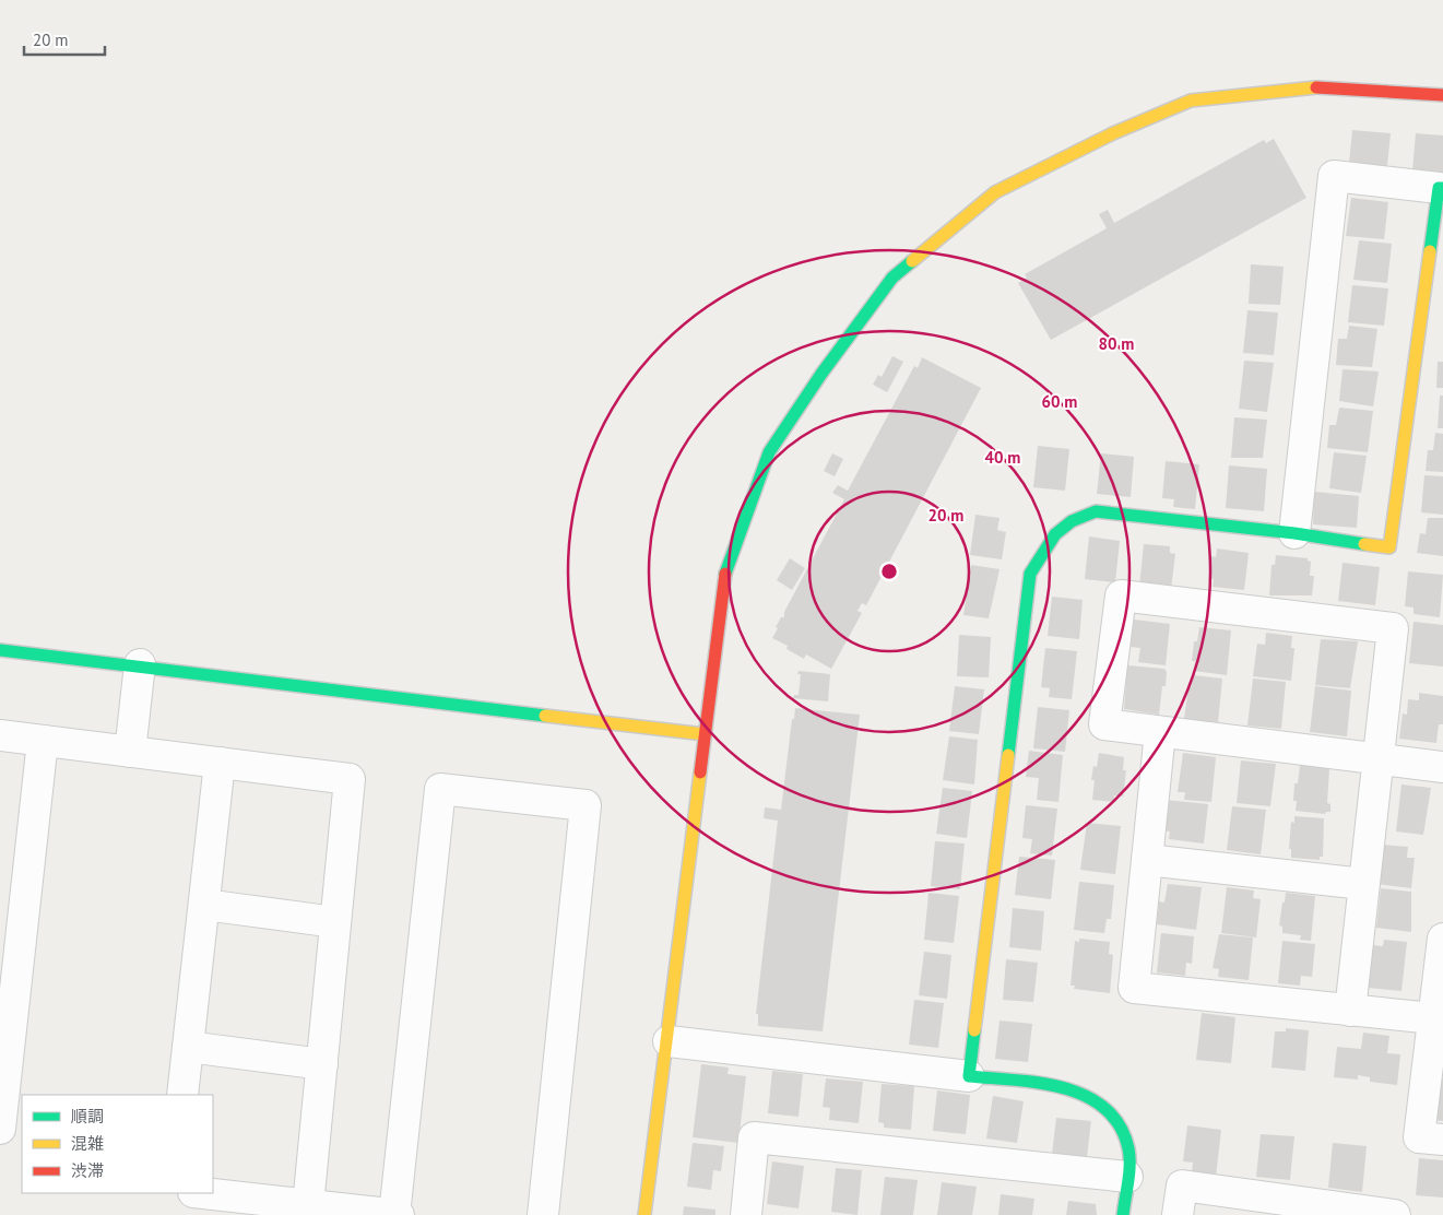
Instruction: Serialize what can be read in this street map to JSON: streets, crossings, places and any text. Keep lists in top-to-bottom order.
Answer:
{
  "legend": ["順調", "混雑", "渋滞"],
  "scale_bar": "20 m",
  "rings": [
    "80 m",
    "60 m",
    "40 m",
    "20 m"
  ]
}
